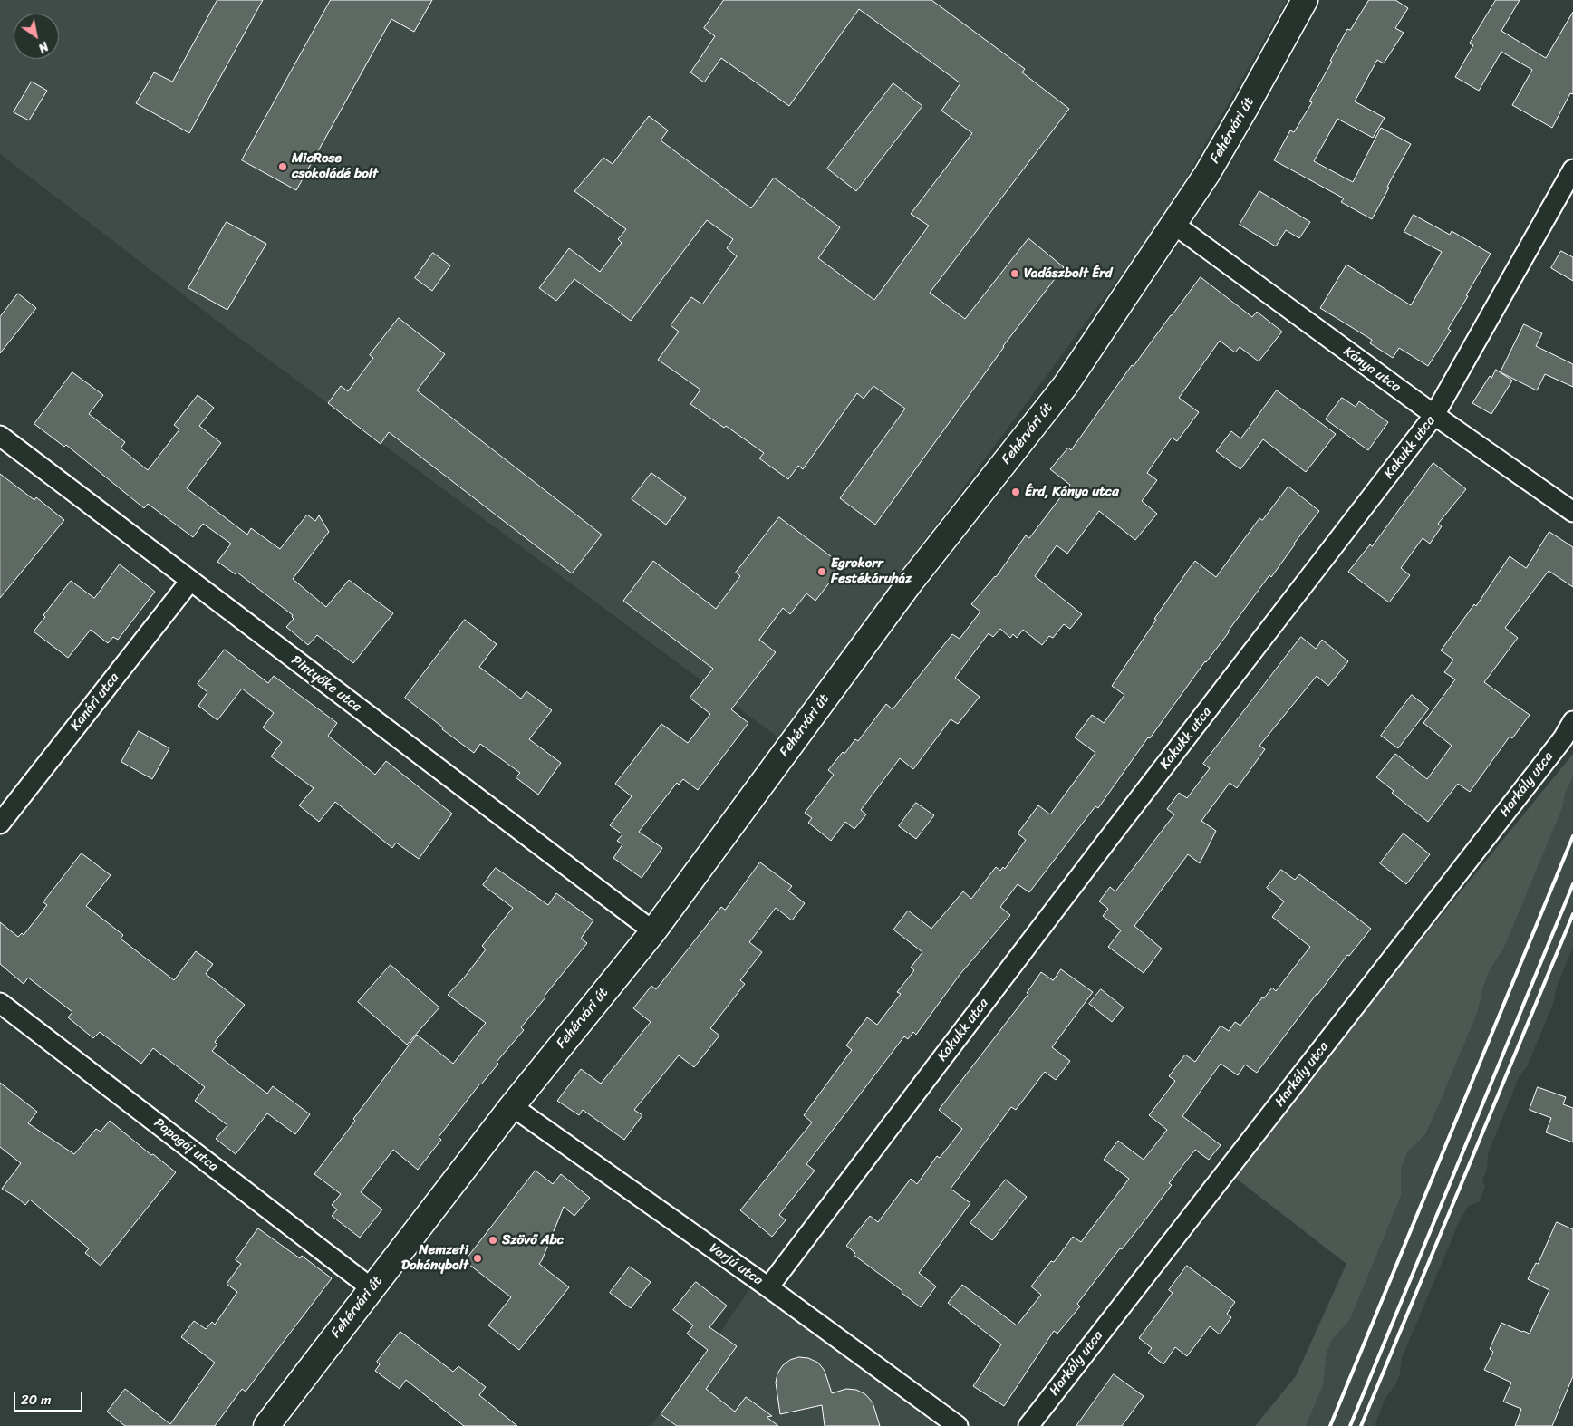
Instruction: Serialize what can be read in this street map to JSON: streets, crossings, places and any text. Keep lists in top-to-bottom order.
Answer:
{
  "streets": {
    "main road": ["Fehérvári út"],
    "street": [
      "Kánya utca",
      "Kakukk utca",
      "Pintyőke utca",
      "Kanári utca",
      "Harkály utca",
      "Papagáj utca",
      "Varjú utca"
    ]
  },
  "crossings": [
    ["Fehérvári út", "Kánya utca"],
    ["Fehérvári út", "Pintyőke utca"],
    ["Fehérvári út", "Papagáj utca"],
    ["Fehérvári út", "Varjú utca"],
    ["Kánya utca", "Kakukk utca"],
    ["Kakukk utca", "Varjú utca"],
    ["Pintyőke utca", "Kanári utca"]
  ],
  "places": [
    "MicRose csokoládé bolt",
    "Vadászbolt Érd",
    "Érd, Kánya utca",
    "Egrokorr Festékáruház",
    "Szövő Abc",
    "Nemzeti Dohánybolt"
  ],
  "scale_bar": "20 m",
  "north": "bottom right"
}
